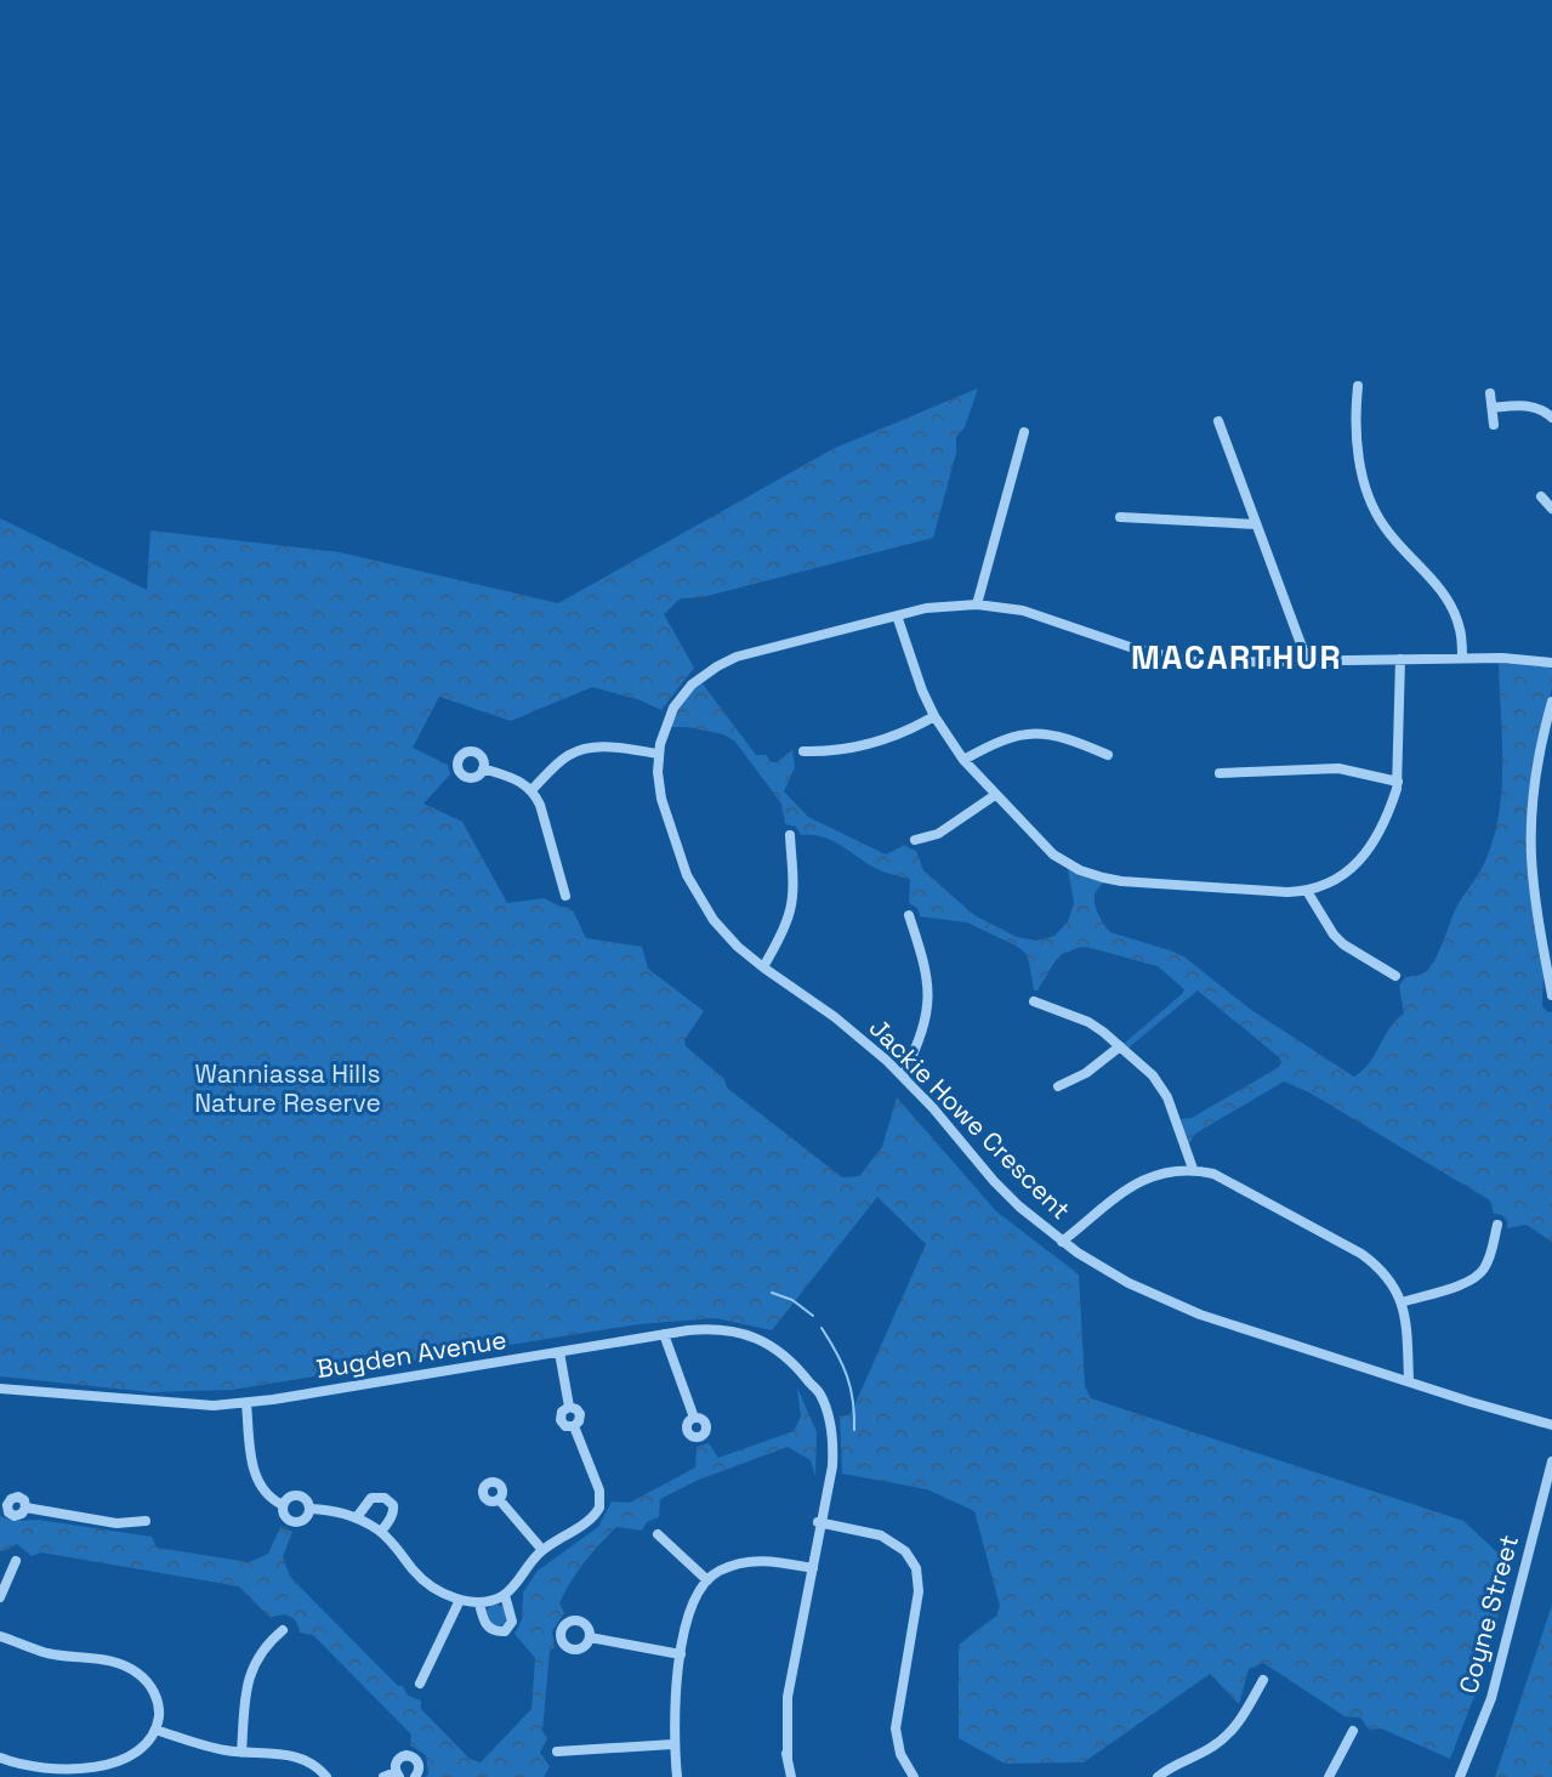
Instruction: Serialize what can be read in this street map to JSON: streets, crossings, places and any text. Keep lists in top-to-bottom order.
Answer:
{
  "streets": {
    "street": ["Jackie Howe Crescent", "Bugden Avenue", "Coyne Street"]
  },
  "districts": ["MACARTHUR"],
  "parks": ["Wanniassa Hills Nature Reserve"]
}
